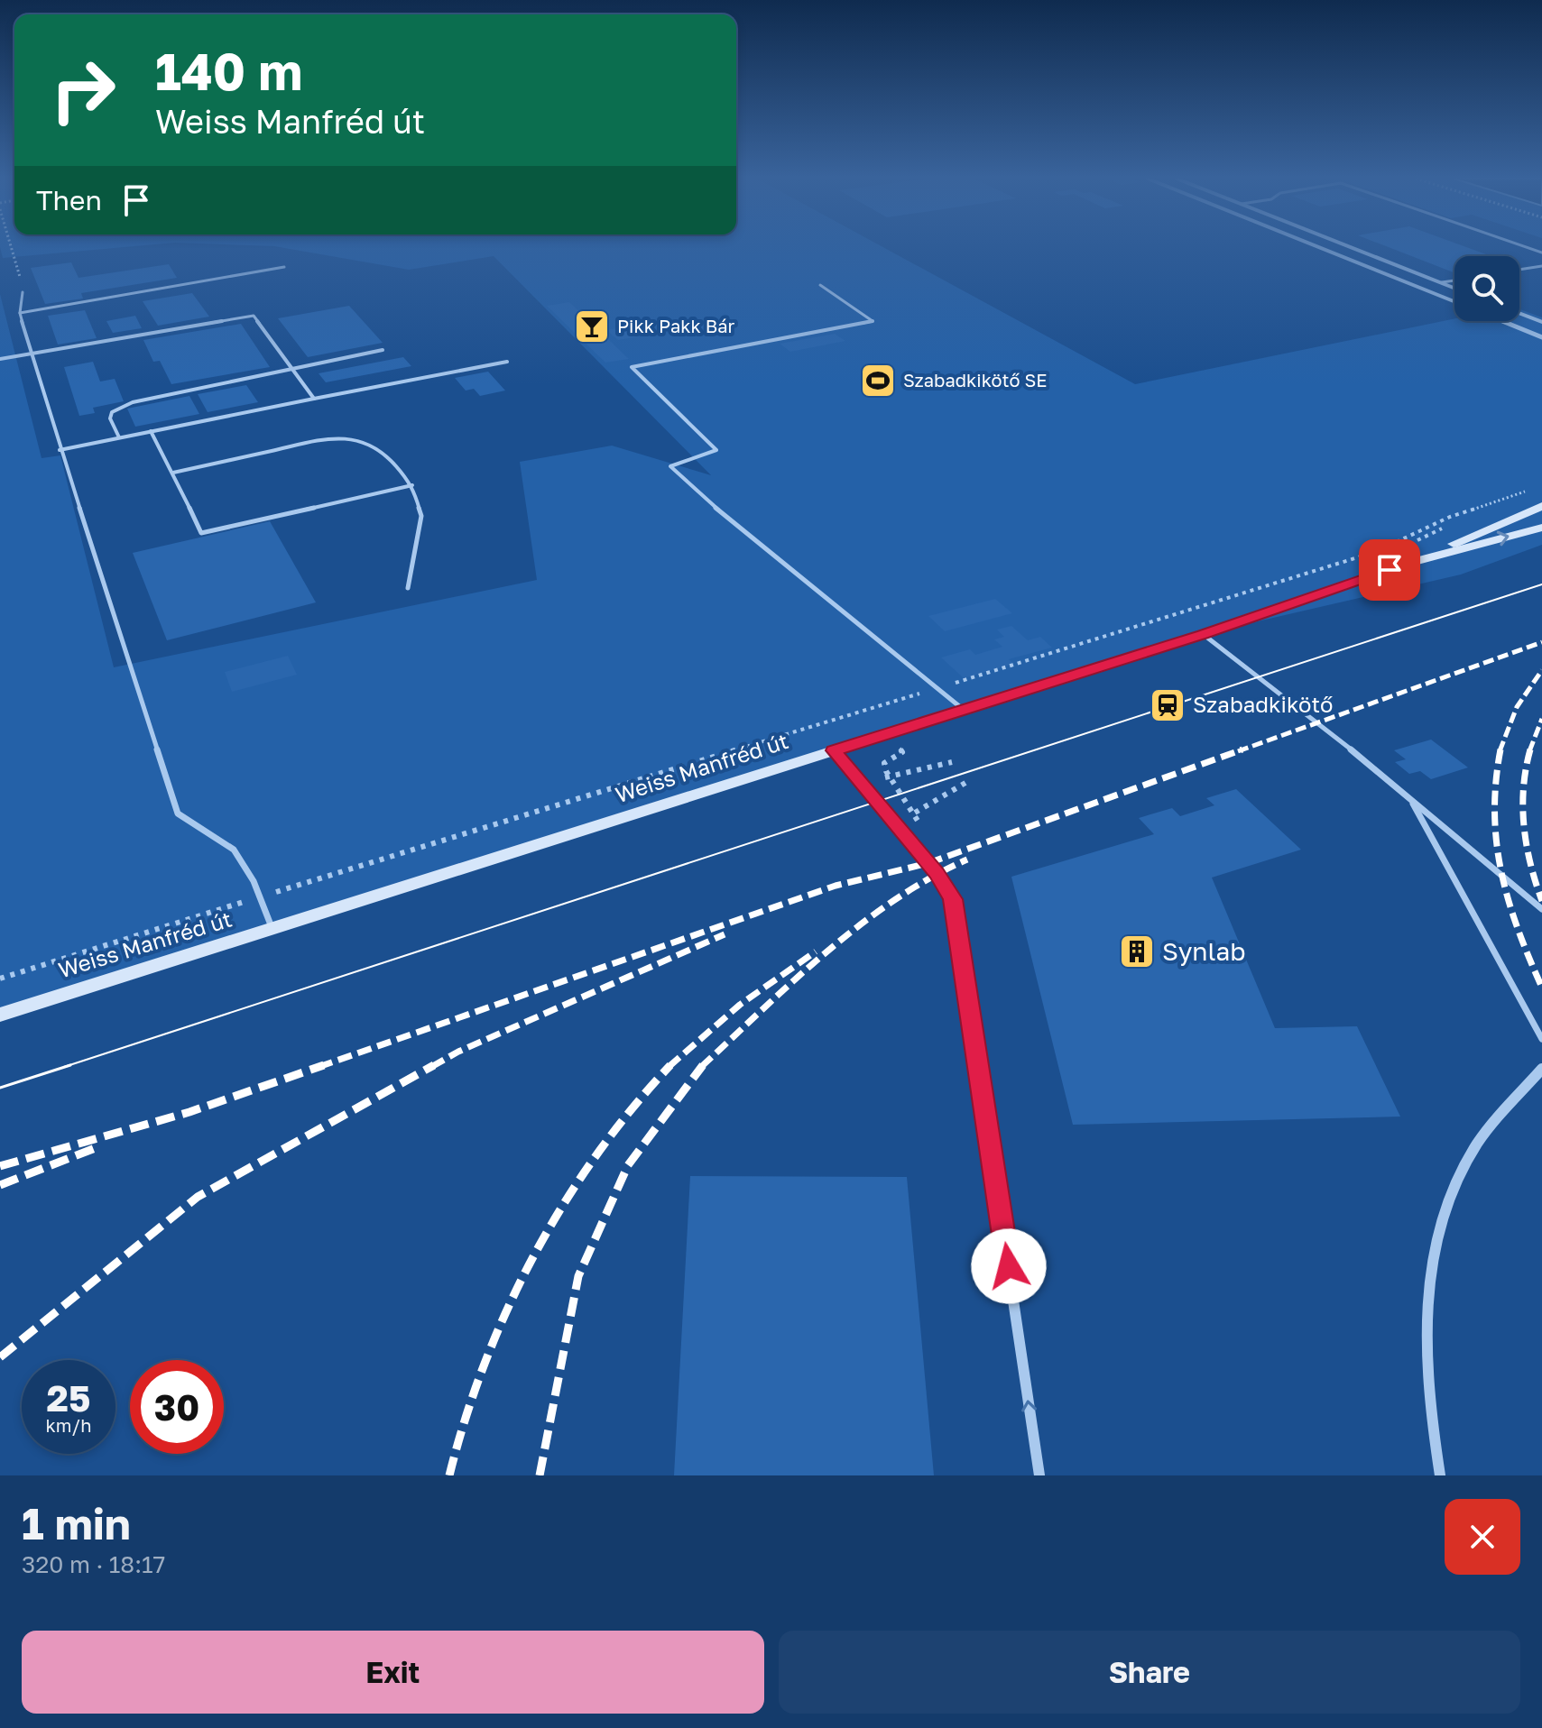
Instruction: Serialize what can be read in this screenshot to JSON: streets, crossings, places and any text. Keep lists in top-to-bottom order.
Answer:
{
  "streets": {
    "main road": ["Weiss Manfréd út"]
  },
  "places": {
    "bar": ["Pikk Pakk Bár"],
    "sports": ["Szabadkikötő SE"],
    "station": ["Szabadkikötő"],
    "building": ["Synlab"]
  },
  "page": {
    "turn": ["140 m", "Weiss Manfréd út"],
    "then": "Then",
    "speed": "25 km/h",
    "limit": "30",
    "heading": ["1 min", "320 m · 18:17"],
    "buttons": ["Exit", "Share"]
  }
}
